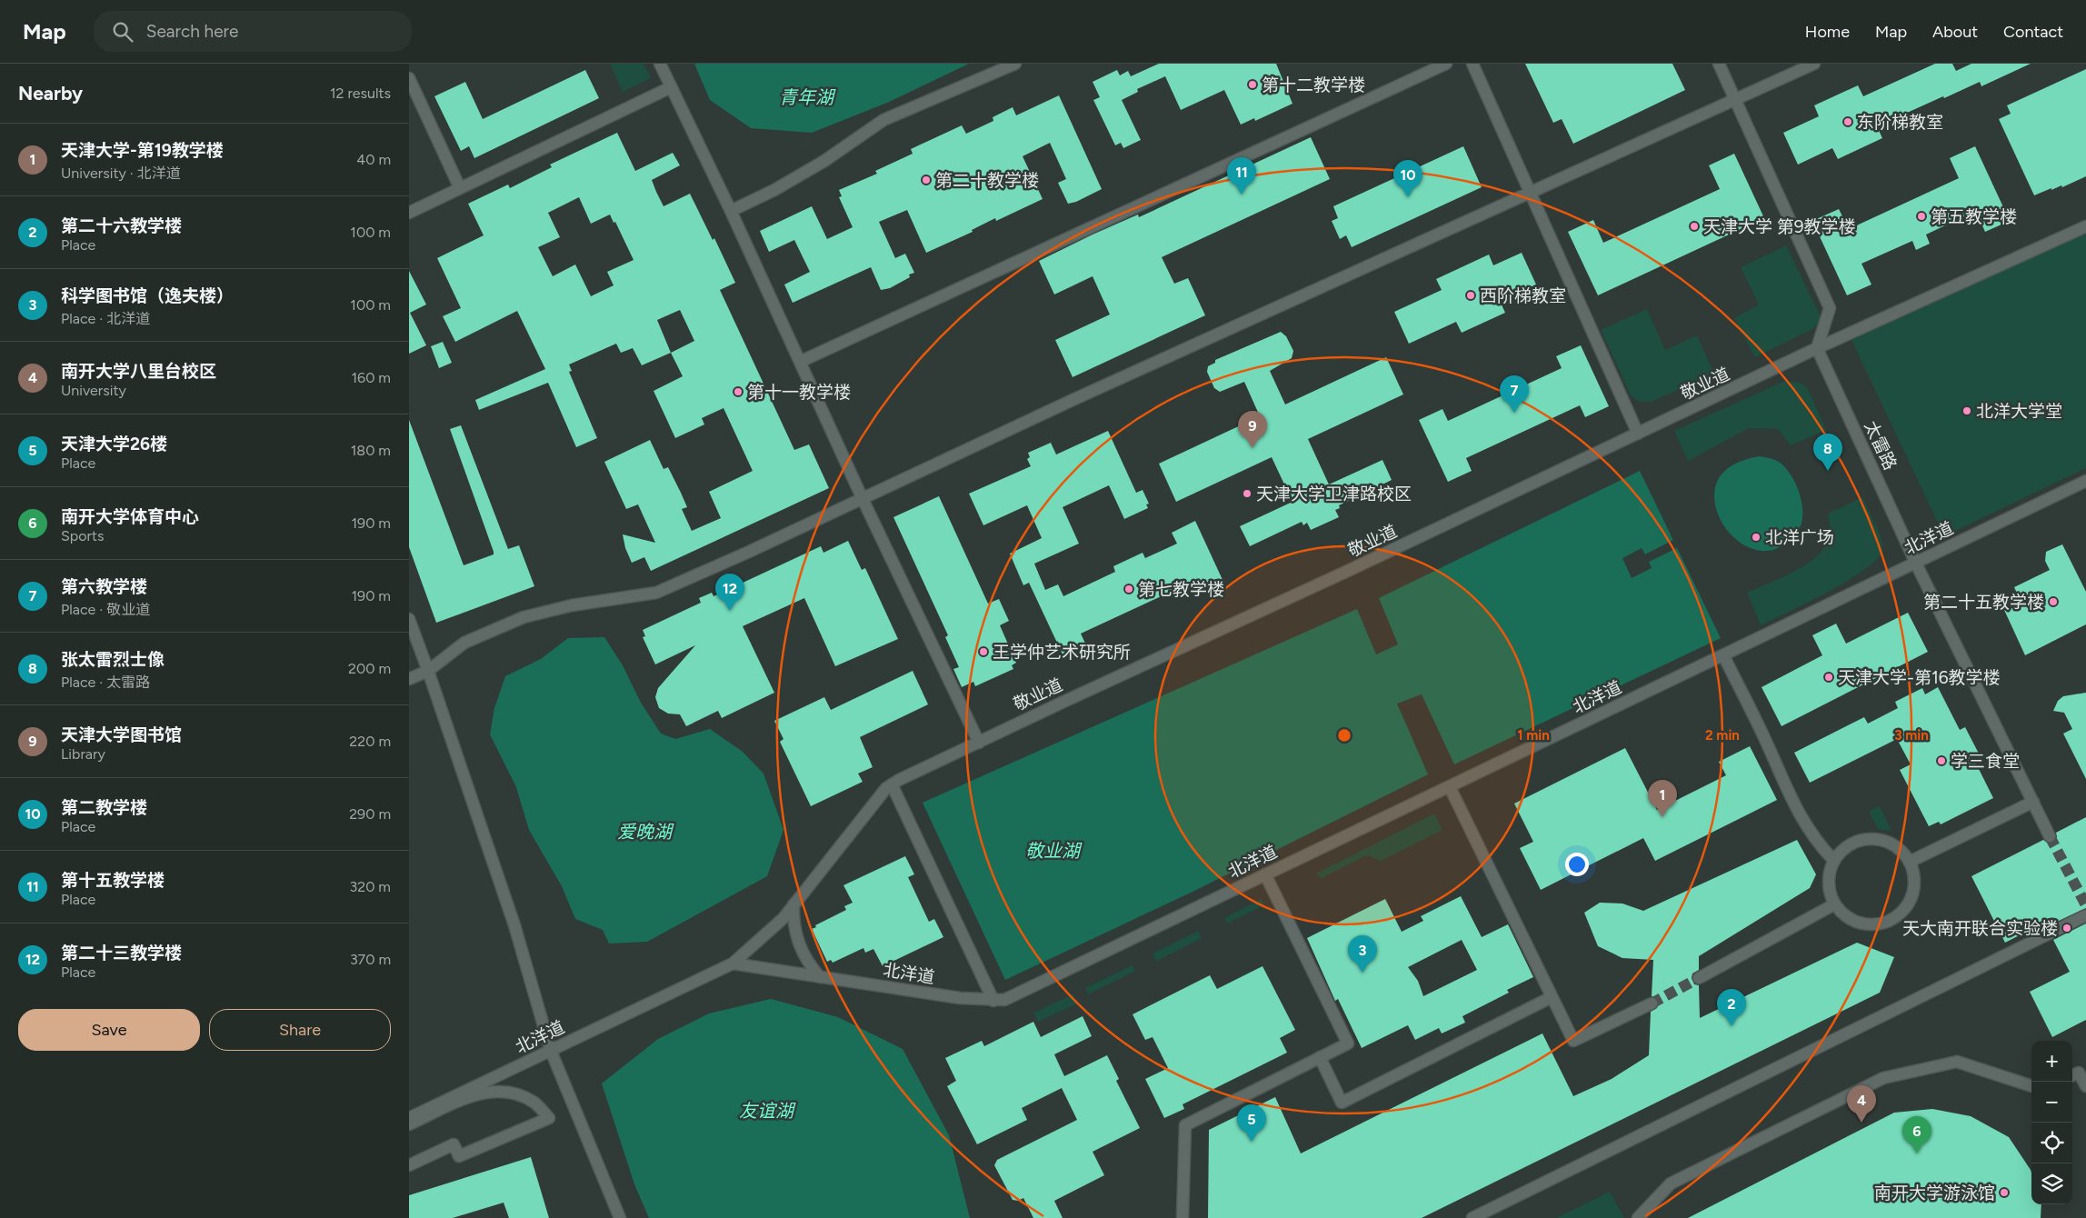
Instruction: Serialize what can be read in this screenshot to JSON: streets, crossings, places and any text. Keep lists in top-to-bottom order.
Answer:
{
  "streets": {
    "street": ["敬业道", "太雷路", "北洋道"]
  },
  "crossings": [
    ["敬业道", "太雷路"],
    ["敬业道", "北洋道"],
    ["太雷路", "北洋道"]
  ],
  "water": [
    "青年湖",
    "爱晚湖",
    "敬业湖",
    "友谊湖"
  ],
  "places": [
    "第十二教学楼",
    "东阶梯教室",
    "第二十教学楼",
    "第五教学楼",
    "天津大学 第9教学楼",
    "西阶梯教室",
    "第十一教学楼",
    "北洋大学堂",
    "天津大学卫津路校区",
    "北洋广场",
    "第七教学楼",
    "第二十五教学楼",
    "王学仲艺术研究所",
    "天津大学-第16教学楼",
    "学三食堂",
    "天大南开联合实验楼",
    "南开大学游泳馆"
  ],
  "page": {
    "header": "Map",
    "search": "Search here",
    "nav": [
      "Home",
      "Map",
      "About",
      "Contact"
    ],
    "heading": ["Nearby", "12 results"],
    "list": [
      {
        "mark": "1",
        "name": "天津大学-第19教学楼",
        "note": "University · 北洋道",
        "value": "40 m"
      },
      {
        "mark": "2",
        "name": "第二十六教学楼",
        "note": "Place",
        "value": "100 m"
      },
      {
        "mark": "3",
        "name": "科学图书馆（逸夫楼）",
        "note": "Place · 北洋道",
        "value": "100 m"
      },
      {
        "mark": "4",
        "name": "南开大学八里台校区",
        "note": "University",
        "value": "160 m"
      },
      {
        "mark": "5",
        "name": "天津大学26楼",
        "note": "Place",
        "value": "180 m"
      },
      {
        "mark": "6",
        "name": "南开大学体育中心",
        "note": "Sports",
        "value": "190 m"
      },
      {
        "mark": "7",
        "name": "第六教学楼",
        "note": "Place · 敬业道",
        "value": "190 m"
      },
      {
        "mark": "8",
        "name": "张太雷烈士像",
        "note": "Place · 太雷路",
        "value": "200 m"
      },
      {
        "mark": "9",
        "name": "天津大学图书馆",
        "note": "Library",
        "value": "220 m"
      },
      {
        "mark": "10",
        "name": "第二教学楼",
        "note": "Place",
        "value": "290 m"
      },
      {
        "mark": "11",
        "name": "第十五教学楼",
        "note": "Place",
        "value": "320 m"
      },
      {
        "mark": "12",
        "name": "第二十三教学楼",
        "note": "Place",
        "value": "370 m"
      }
    ],
    "pins": [
      "11",
      "10",
      "7",
      "9",
      "8",
      "12",
      "1",
      "3",
      "2",
      "4",
      "5",
      "6"
    ],
    "buttons": ["Save", "Share"],
    "map_buttons": ["+", "−"]
  },
  "rings": ["1 min", "2 min", "3 min"]
}
